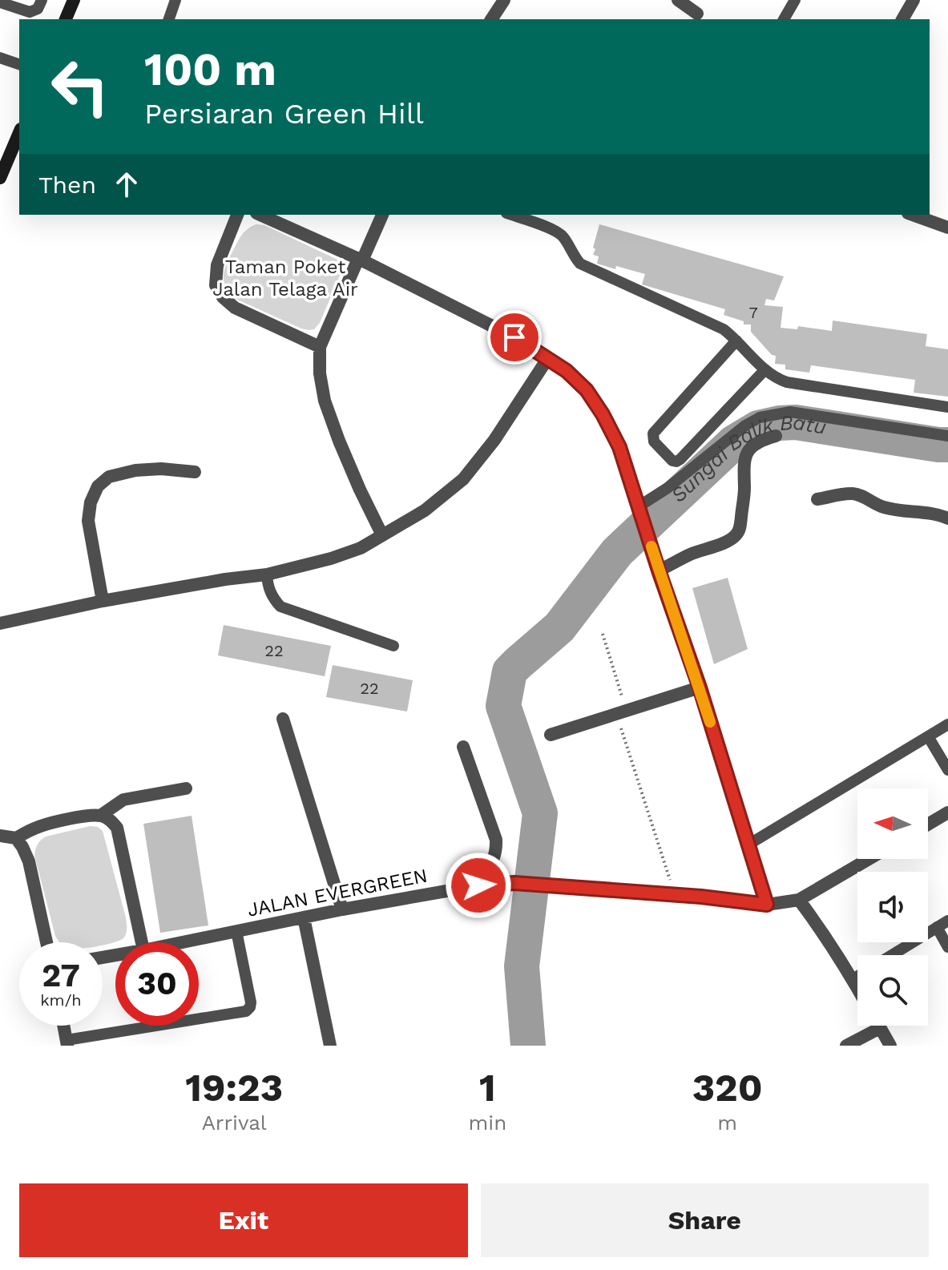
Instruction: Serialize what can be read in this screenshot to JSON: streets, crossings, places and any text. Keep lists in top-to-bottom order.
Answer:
{
  "streets": {
    "street": ["JALAN EVERGREEN"]
  },
  "water": ["Sungai Balik Batu"],
  "parks": ["Taman Poket Jalan Telaga Air"],
  "house_numbers": ["7", "22", "22"],
  "north": "left",
  "page": {
    "turn": ["100 m", "Persiaran Green Hill"],
    "then": "Then",
    "speed": "27 km/h",
    "limit": "30",
    "eta": [
      "19:23",
      "Arrival",
      "1",
      "min",
      "320",
      "m"
    ],
    "buttons": ["Exit", "Share"]
  }
}
